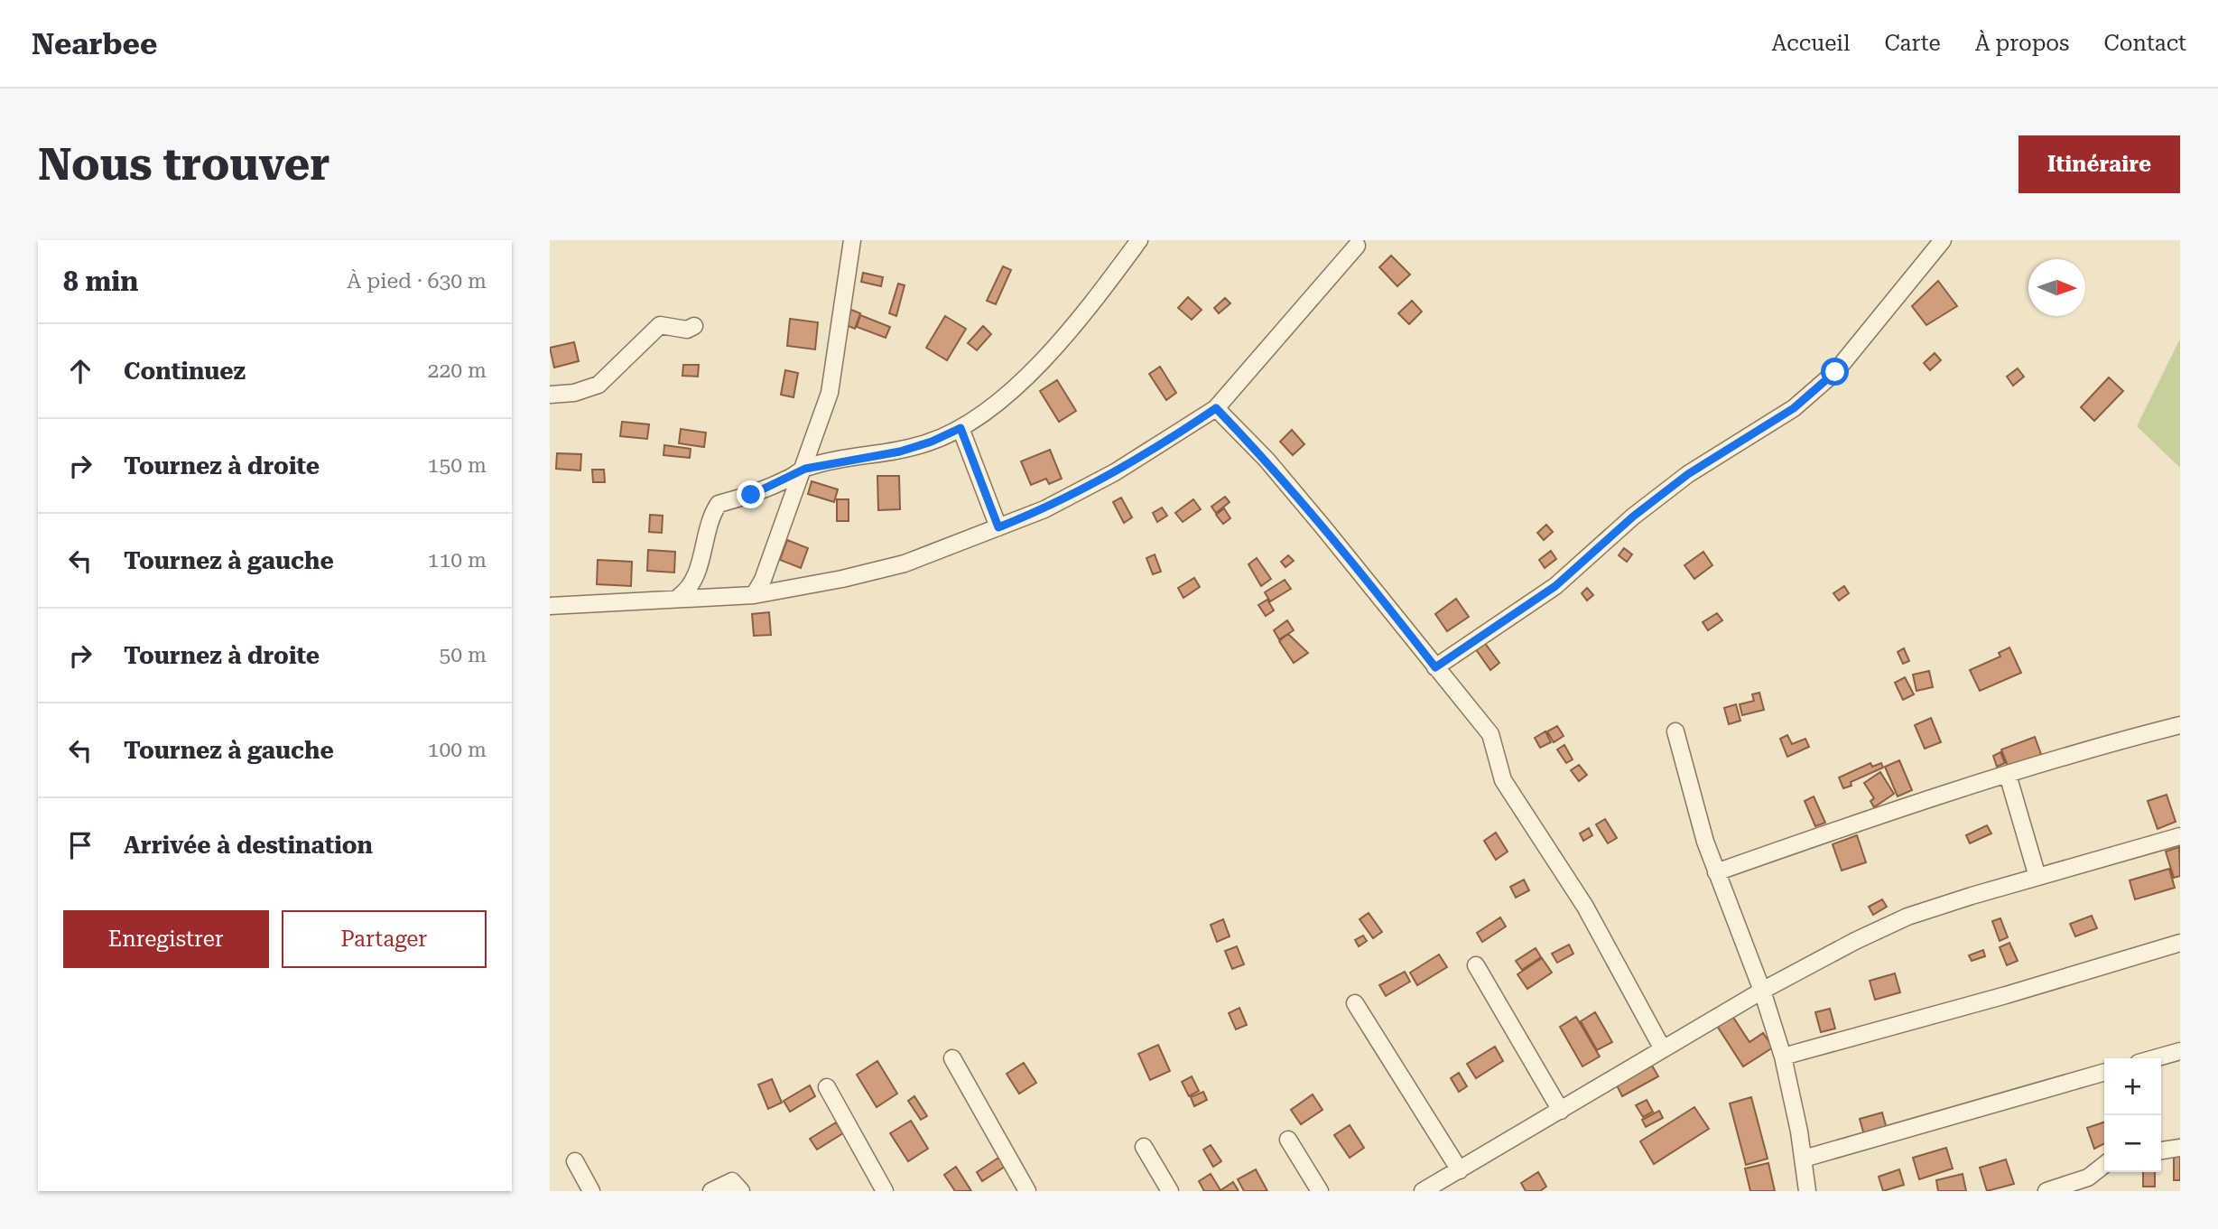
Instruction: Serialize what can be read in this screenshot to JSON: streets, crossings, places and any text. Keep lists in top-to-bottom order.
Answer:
{
  "north": "right",
  "page": {
    "header": "Nearbee",
    "nav": [
      "Accueil",
      "Carte",
      "À propos",
      "Contact"
    ],
    "buttons": [
      "Itinéraire",
      ["Enregistrer", "Partager"]
    ],
    "title": "Nous trouver",
    "heading": ["8 min", "À pied · 630 m"],
    "list": [
      ["Continuez", "220 m"],
      ["Tournez à droite", "150 m"],
      ["Tournez à gauche", "110 m"],
      ["Tournez à droite", "50 m"],
      ["Tournez à gauche", "100 m"],
      "Arrivée à destination"
    ],
    "map_buttons": ["+", "−"]
  }
}
